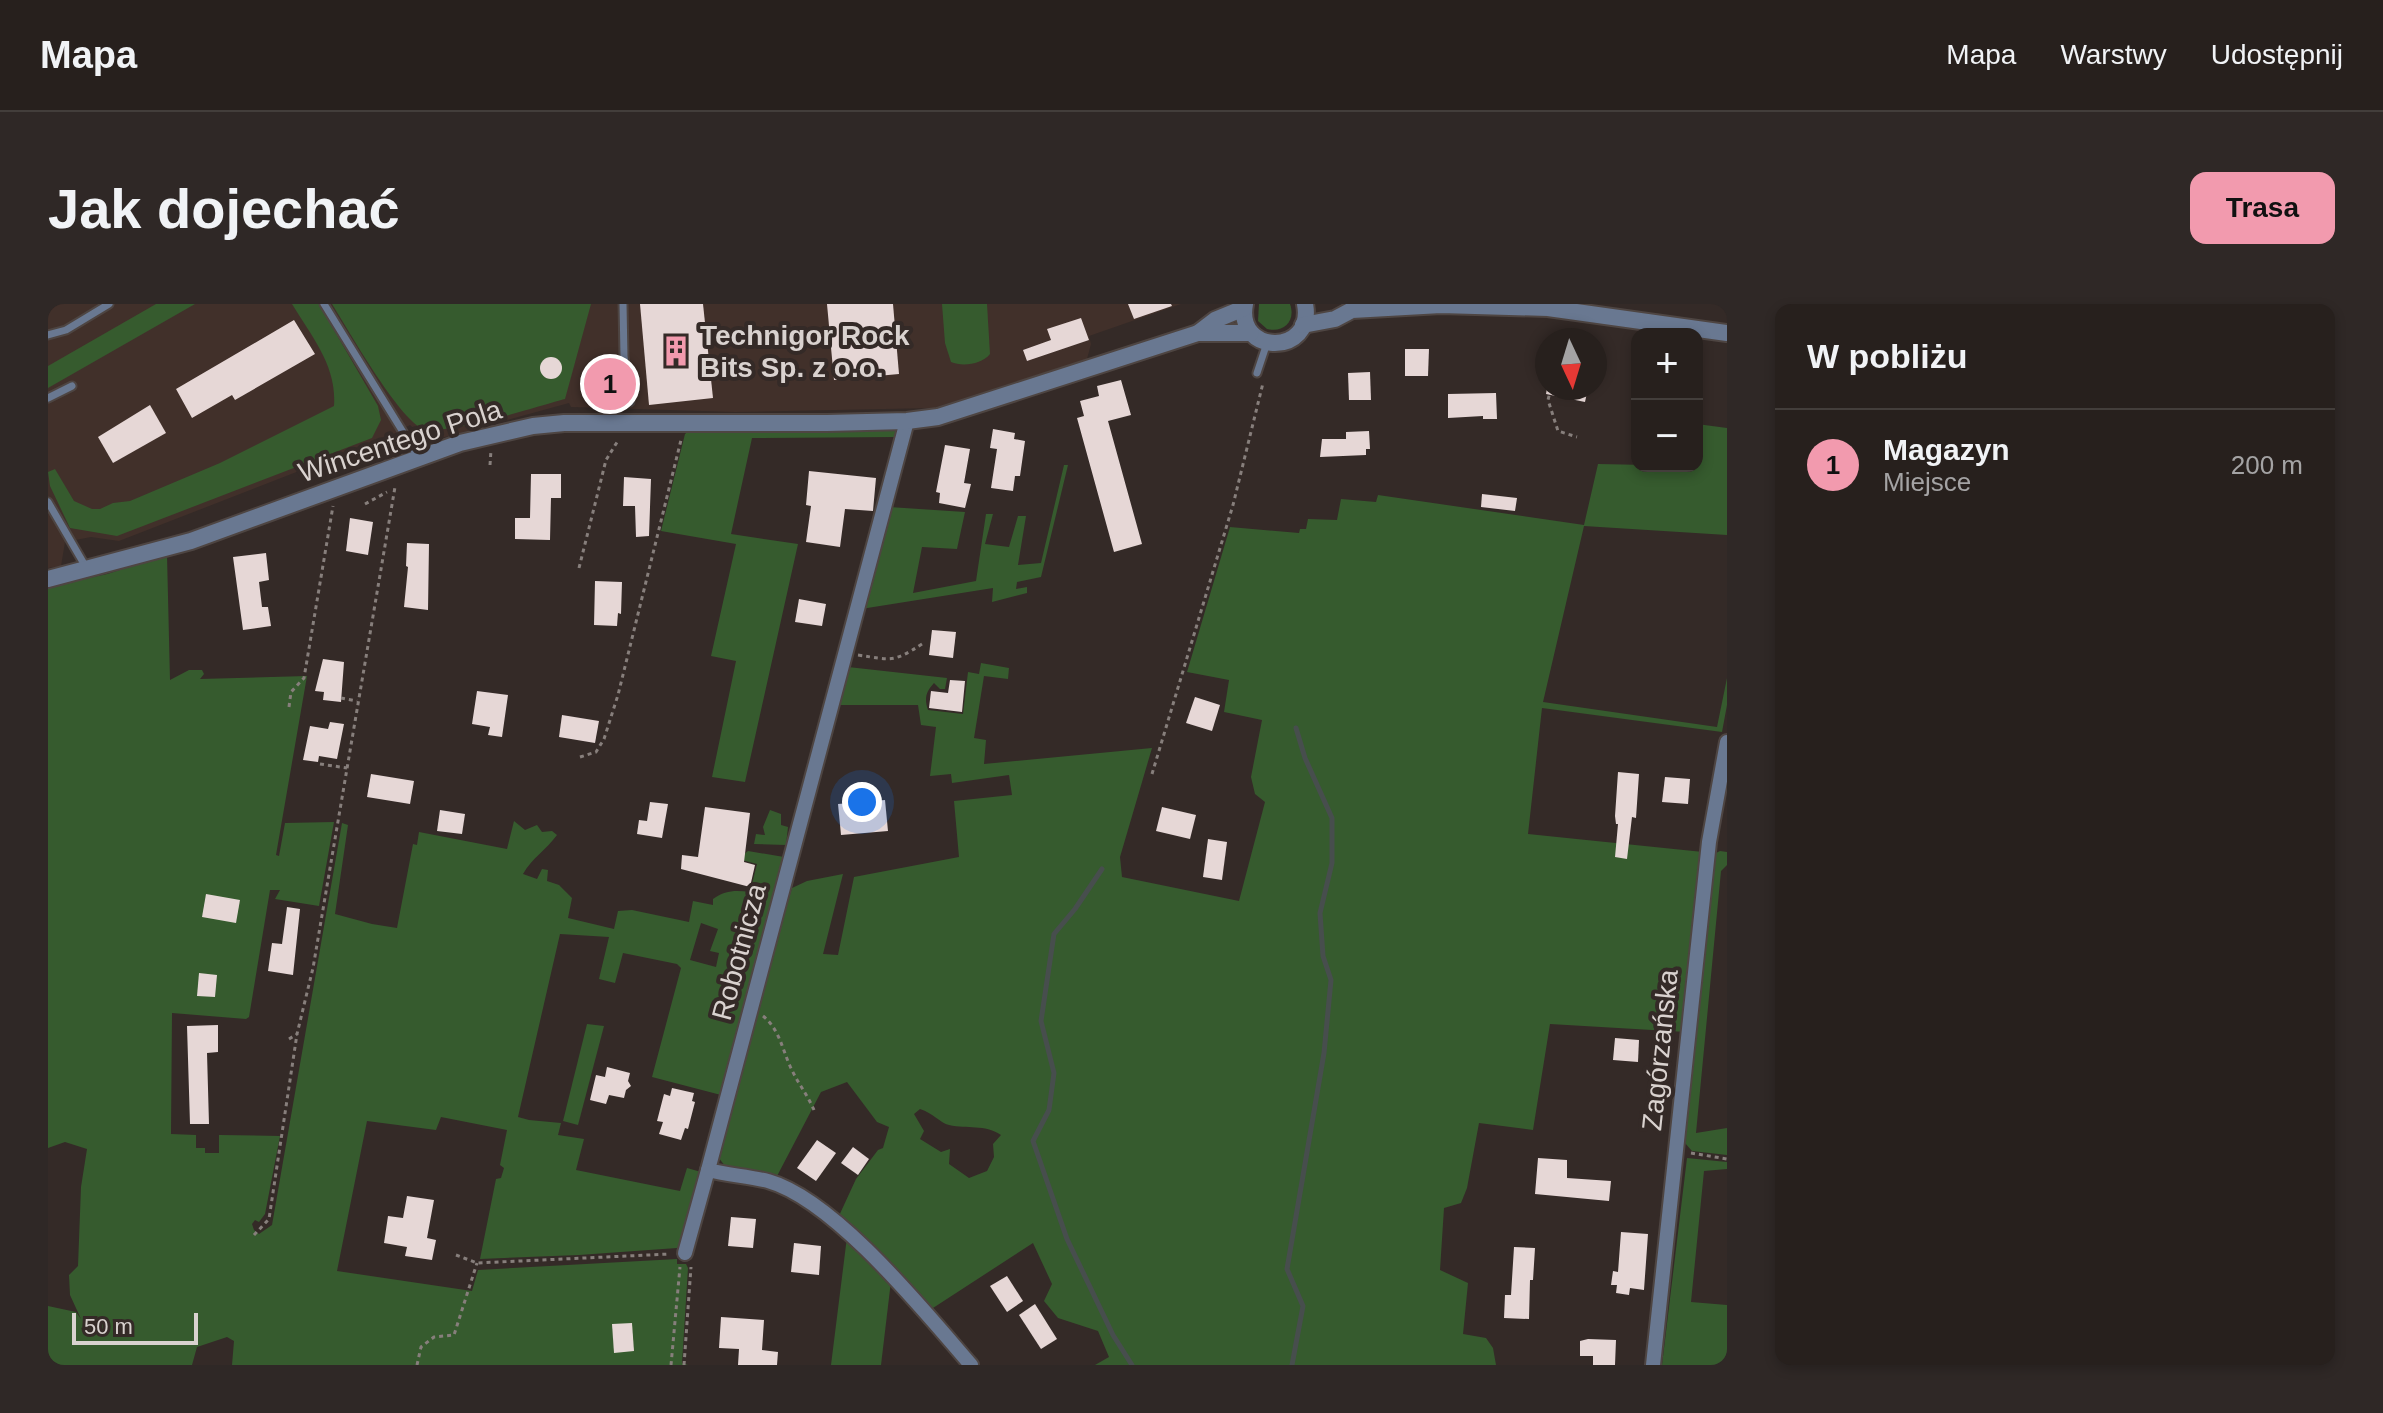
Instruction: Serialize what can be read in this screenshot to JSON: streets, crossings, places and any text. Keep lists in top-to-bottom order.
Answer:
{
  "streets": {
    "street": ["Wincentego Pola", "Robotnicza", "Zagórzańska"]
  },
  "crossings": [
    ["Wincentego Pola", "Robotnicza"]
  ],
  "places": {
    "building": ["Technigor Rock Bits Sp. z o.o."]
  },
  "scale_bar": "50 m",
  "north": "bottom",
  "page": {
    "header": "Mapa",
    "nav": ["Mapa", "Warstwy", "Udostępnij"],
    "buttons": "Trasa",
    "title": "Jak dojechać",
    "heading": "W pobliżu",
    "map_buttons": ["+", "−"],
    "pins": "1",
    "list": [
      {
        "mark": "1",
        "name": "Magazyn",
        "note": "Miejsce",
        "value": "200 m"
      }
    ],
    "scale": "50 m"
  }
}
